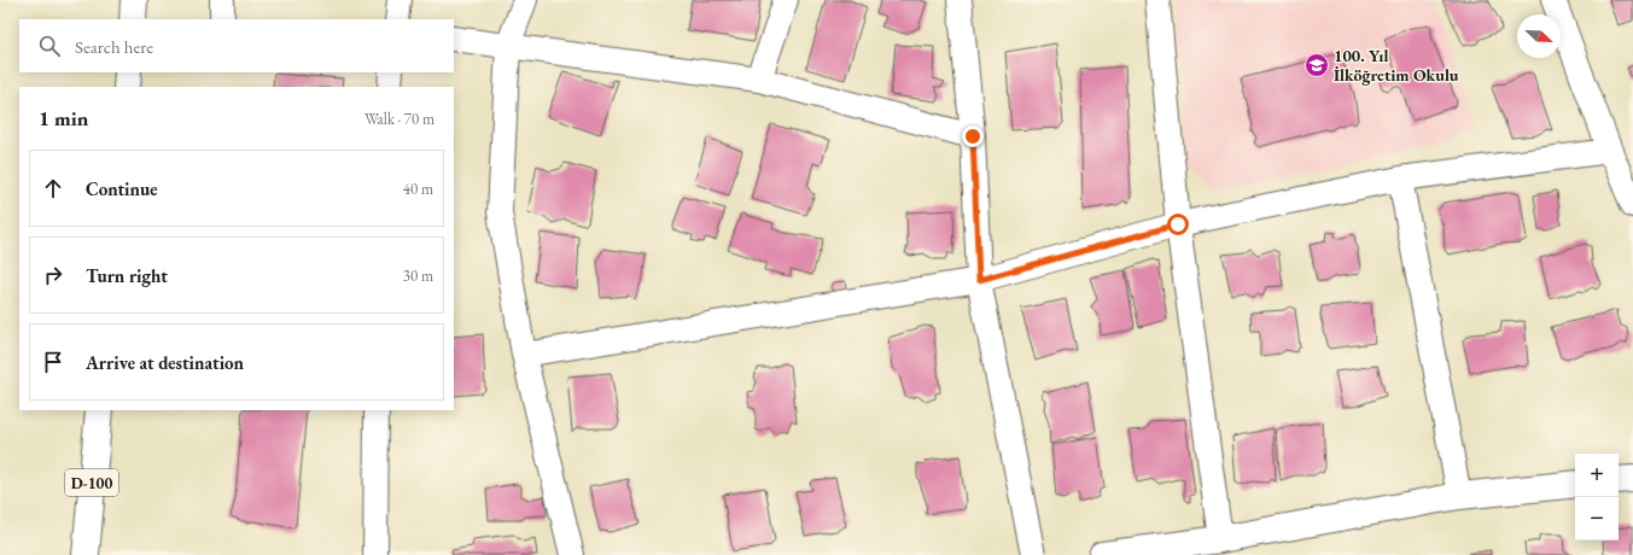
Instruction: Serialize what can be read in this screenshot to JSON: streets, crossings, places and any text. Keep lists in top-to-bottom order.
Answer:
{
  "streets": {
    "street": ["D-100"]
  },
  "places": {
    "school or university": ["100. Yıl İlköğretim Okulu"]
  },
  "north": "bottom right",
  "page": {
    "search": "Search here",
    "heading": ["1 min", "Walk · 70 m"],
    "list": [
      ["Continue", "40 m"],
      ["Turn right", "30 m"],
      "Arrive at destination"
    ],
    "map_buttons": ["+", "−"]
  }
}
